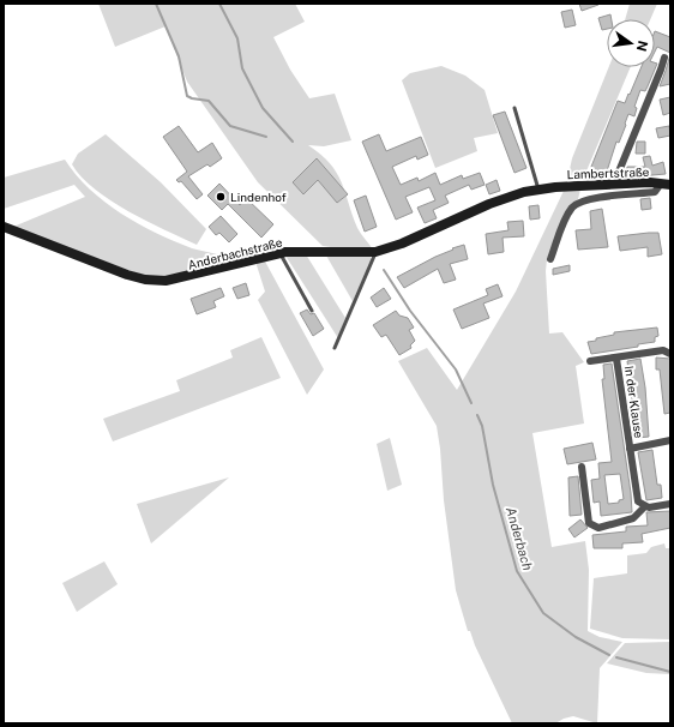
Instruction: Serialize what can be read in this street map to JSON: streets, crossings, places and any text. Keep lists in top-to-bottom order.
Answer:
{
  "streets": {
    "main road": ["Lambertstraße", "Anderbachstraße"],
    "street": ["In der Klause"]
  },
  "crossings": [
    ["Lambertstraße", "Anderbachstraße"]
  ],
  "water": ["Anderbach"],
  "places": ["Lindenhof"],
  "north": "right"
}
